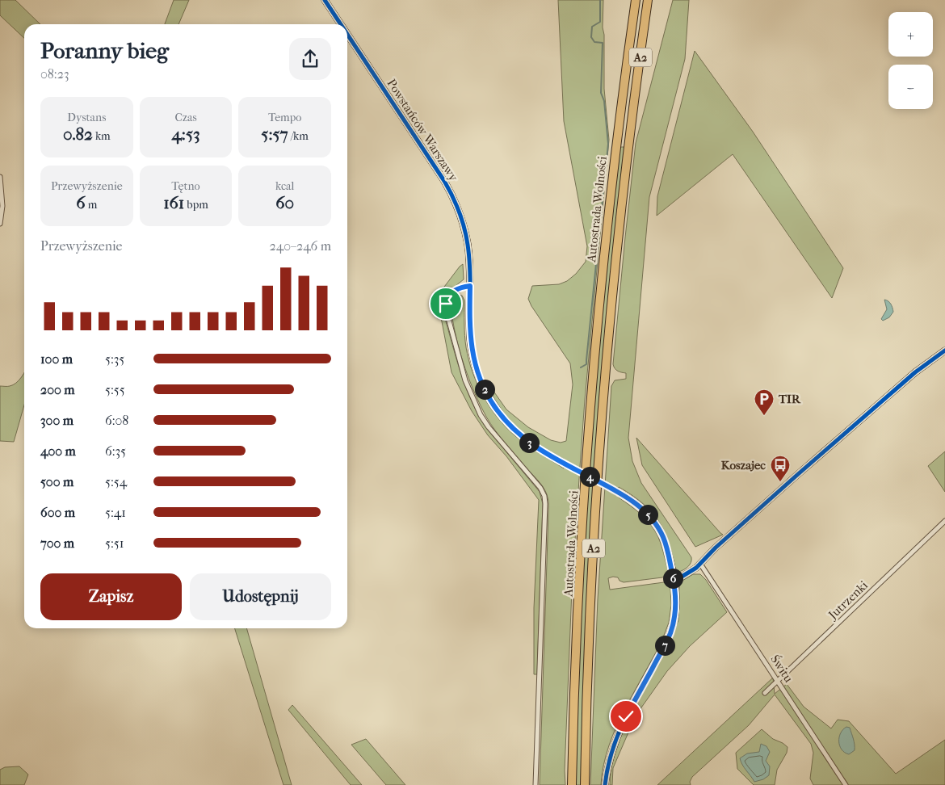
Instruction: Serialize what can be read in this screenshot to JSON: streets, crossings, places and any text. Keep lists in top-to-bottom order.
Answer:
{
  "streets": {
    "highway": ["A2", "Autostrada Wolności"],
    "street": ["Powstańców Warszawy", "Jutrzenki", "Świtu"]
  },
  "crossings": [
    ["Jutrzenki", "Świtu"]
  ],
  "places": {
    "parking": ["TIR"],
    "bus stop": ["Koszajec"]
  },
  "page": {
    "map_buttons": ["+", "−"],
    "heading": ["Poranny bieg", "08:23"],
    "stats": [
      ["Dystans", "0.82 km"],
      ["Czas", "4:53"],
      ["Tempo", "5:57 /km"],
      ["Przewyższenie", "6 m"],
      ["Tętno", "161 bpm"],
      ["kcal", "60"]
    ],
    "chart": ["Przewyższenie", "240–246 m"],
    "list": [
      {
        "name": "100 m",
        "note": "5:35"
      },
      {
        "name": "200 m",
        "note": "5:55"
      },
      {
        "name": "300 m",
        "note": "6:08"
      },
      {
        "name": "400 m",
        "note": "6:35"
      },
      {
        "name": "500 m",
        "note": "5:54"
      },
      {
        "name": "600 m",
        "note": "5:41"
      },
      {
        "name": "700 m",
        "note": "5:51"
      }
    ],
    "pins": [
      "2",
      "3",
      "4",
      "5",
      "6",
      "7"
    ],
    "buttons": ["Zapisz", "Udostępnij"]
  }
}
